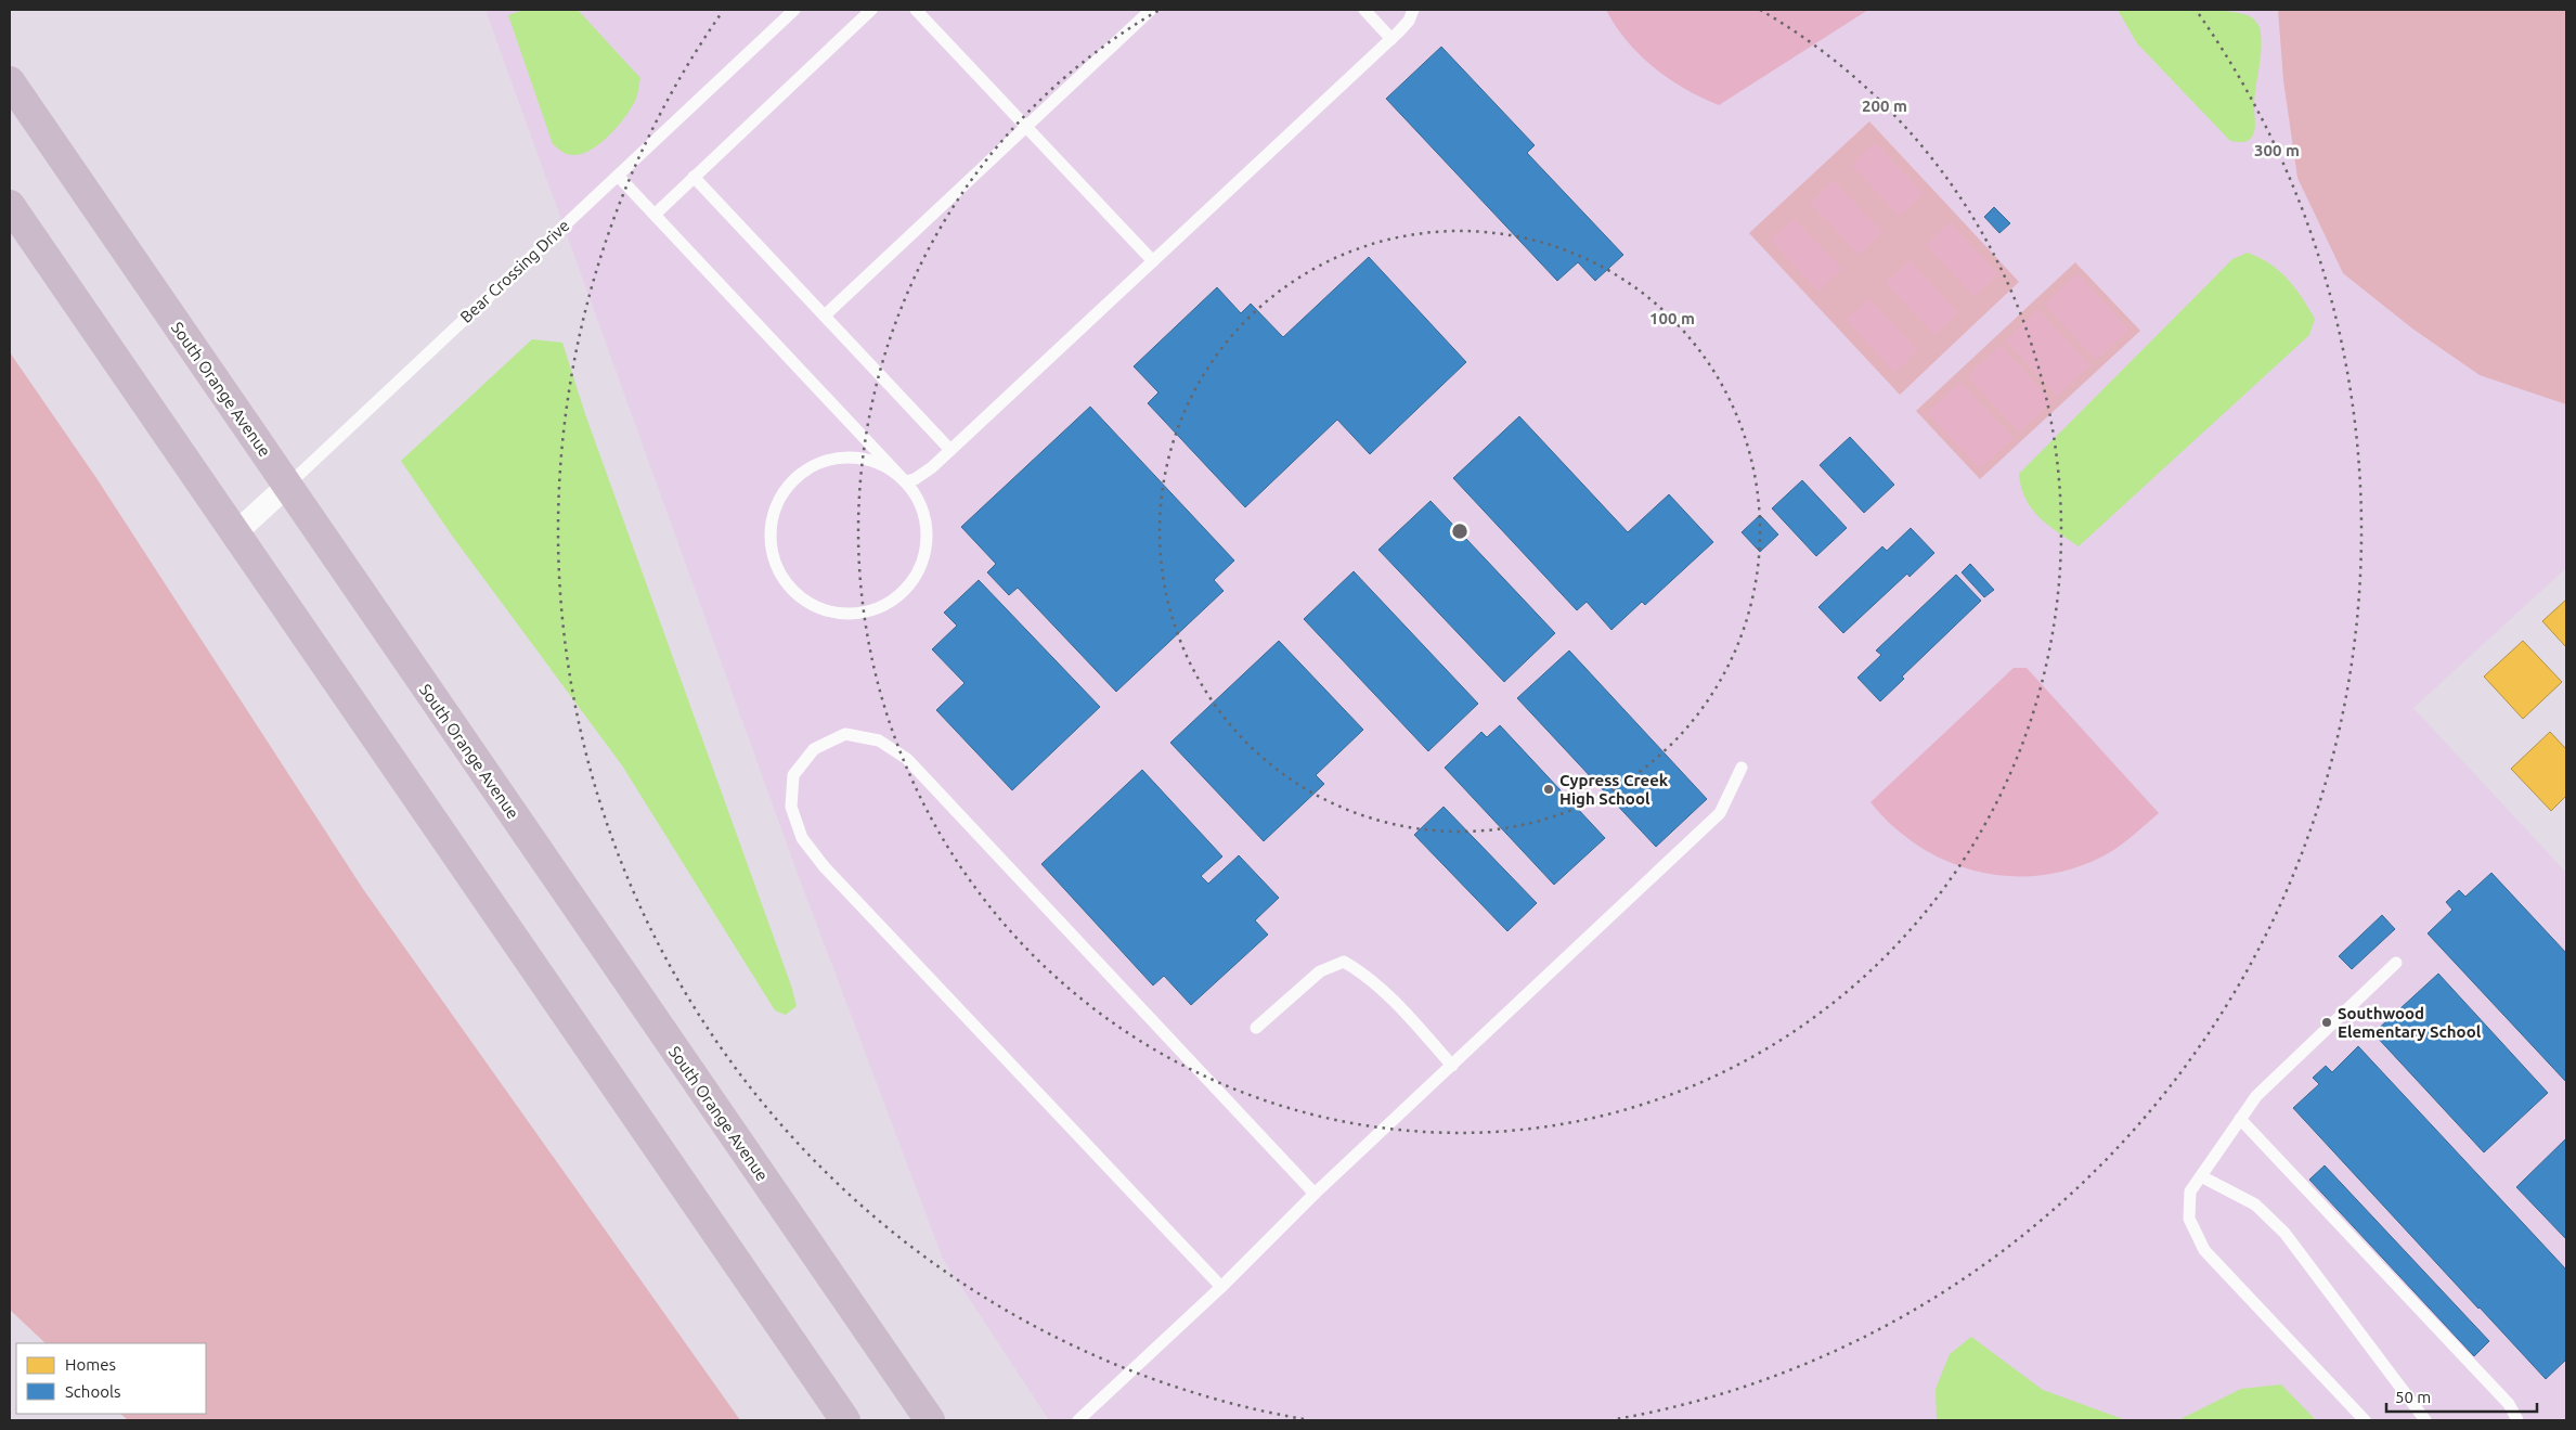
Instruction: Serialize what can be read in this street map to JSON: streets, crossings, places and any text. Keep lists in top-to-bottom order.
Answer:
{
  "streets": {
    "main road": ["South Orange Avenue"],
    "street": ["Bear Crossing Drive"]
  },
  "crossings": [
    ["Bear Crossing Drive", "South Orange Avenue"]
  ],
  "places": ["Cypress Creek High School", "Southwood Elementary School"],
  "legend": ["Homes", "Schools"],
  "scale_bar": "50 m",
  "rings": ["200 m", "300 m", "100 m"]
}
